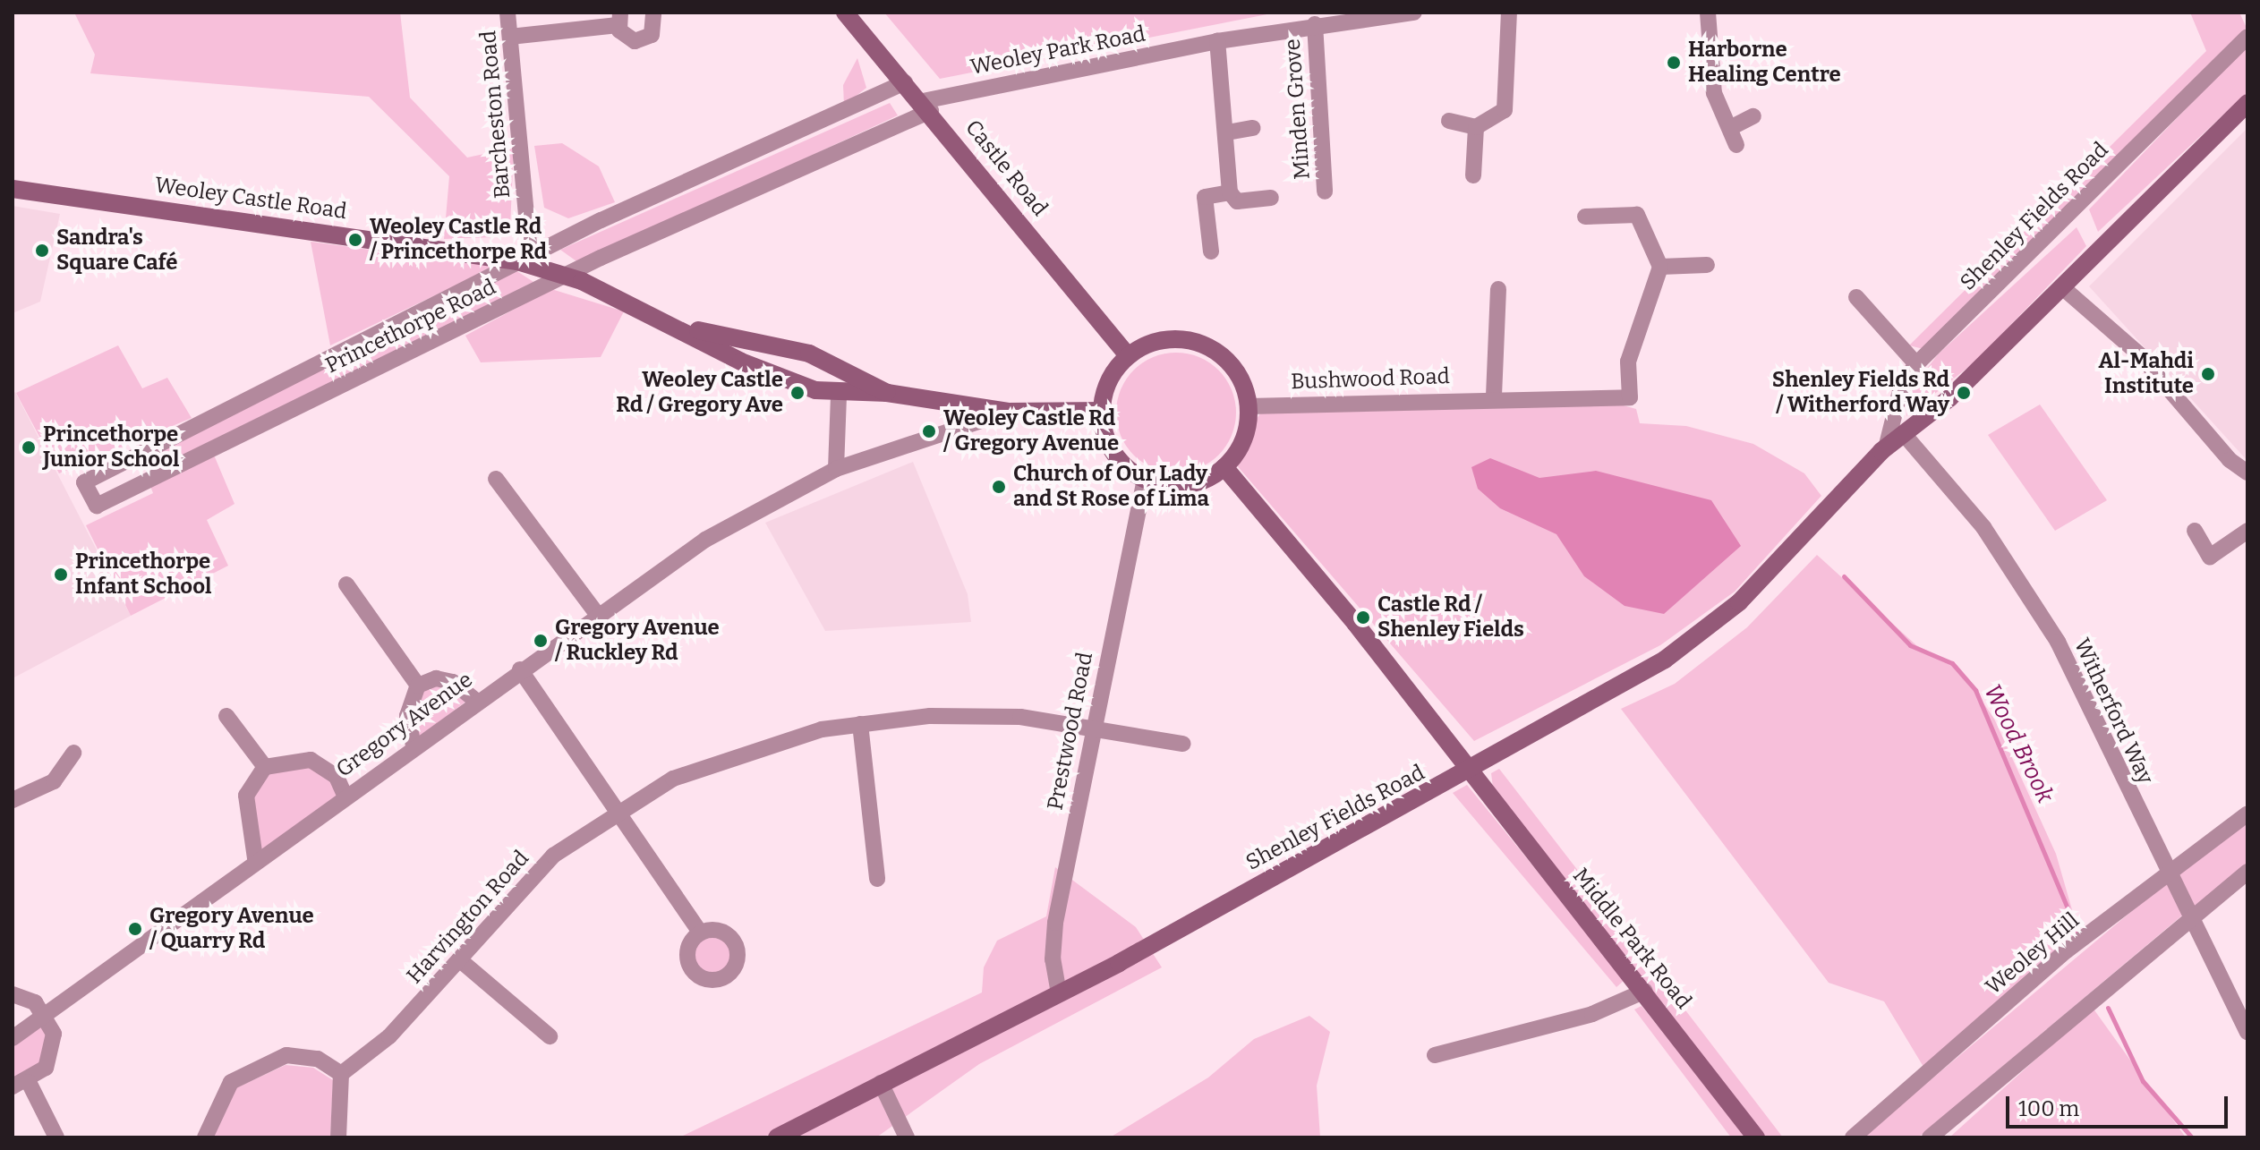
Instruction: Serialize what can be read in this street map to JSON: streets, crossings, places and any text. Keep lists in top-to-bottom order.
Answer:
{
  "streets": {
    "street": [
      "Weoley Park Road",
      "Minden Grove",
      "Barcheston Road",
      "Castle Road",
      "Weoley Castle Road",
      "Shenley Fields Road",
      "Princethorpe Road",
      "Bushwood Road",
      "Witherford Way",
      "Gregory Avenue",
      "Prestwood Road",
      "Harvington Road",
      "Middle Park Road",
      "Weoley Hill"
    ]
  },
  "crossings": [
    ["Weoley Park Road", "Minden Grove"],
    ["Weoley Park Road", "Castle Road"],
    ["Weoley Park Road", "Princethorpe Road"],
    ["Barcheston Road", "Weoley Castle Road"],
    ["Barcheston Road", "Princethorpe Road"],
    ["Castle Road", "Weoley Castle Road"],
    ["Castle Road", "Princethorpe Road"],
    ["Castle Road", "Bushwood Road"],
    ["Castle Road", "Prestwood Road"],
    ["Weoley Castle Road", "Princethorpe Road"],
    ["Weoley Castle Road", "Bushwood Road"],
    ["Weoley Castle Road", "Gregory Avenue"],
    ["Weoley Castle Road", "Prestwood Road"],
    ["Shenley Fields Road", "Witherford Way"],
    ["Shenley Fields Road", "Prestwood Road"],
    ["Shenley Fields Road", "Middle Park Road"],
    ["Bushwood Road", "Prestwood Road"],
    ["Witherford Way", "Weoley Hill"],
    ["Prestwood Road", "Harvington Road"]
  ],
  "water": ["Wood Brook"],
  "places": [
    "Harborne Healing Centre",
    "Weoley Castle Rd / Princethorpe Rd",
    "Sandra's Square Café",
    "Al-Mahdi Institute",
    "Weoley Castle Rd / Gregory Ave",
    "Shenley Fields Rd / Witherford Way",
    "Weoley Castle Rd / Gregory Avenue",
    "Princethorpe Junior School",
    "Church of Our Lady and St Rose of Lima",
    "Princethorpe Infant School",
    "Castle Rd / Shenley Fields",
    "Gregory Avenue / Ruckley Rd",
    "Gregory Avenue / Quarry Rd"
  ],
  "scale_bar": "100 m"
}
